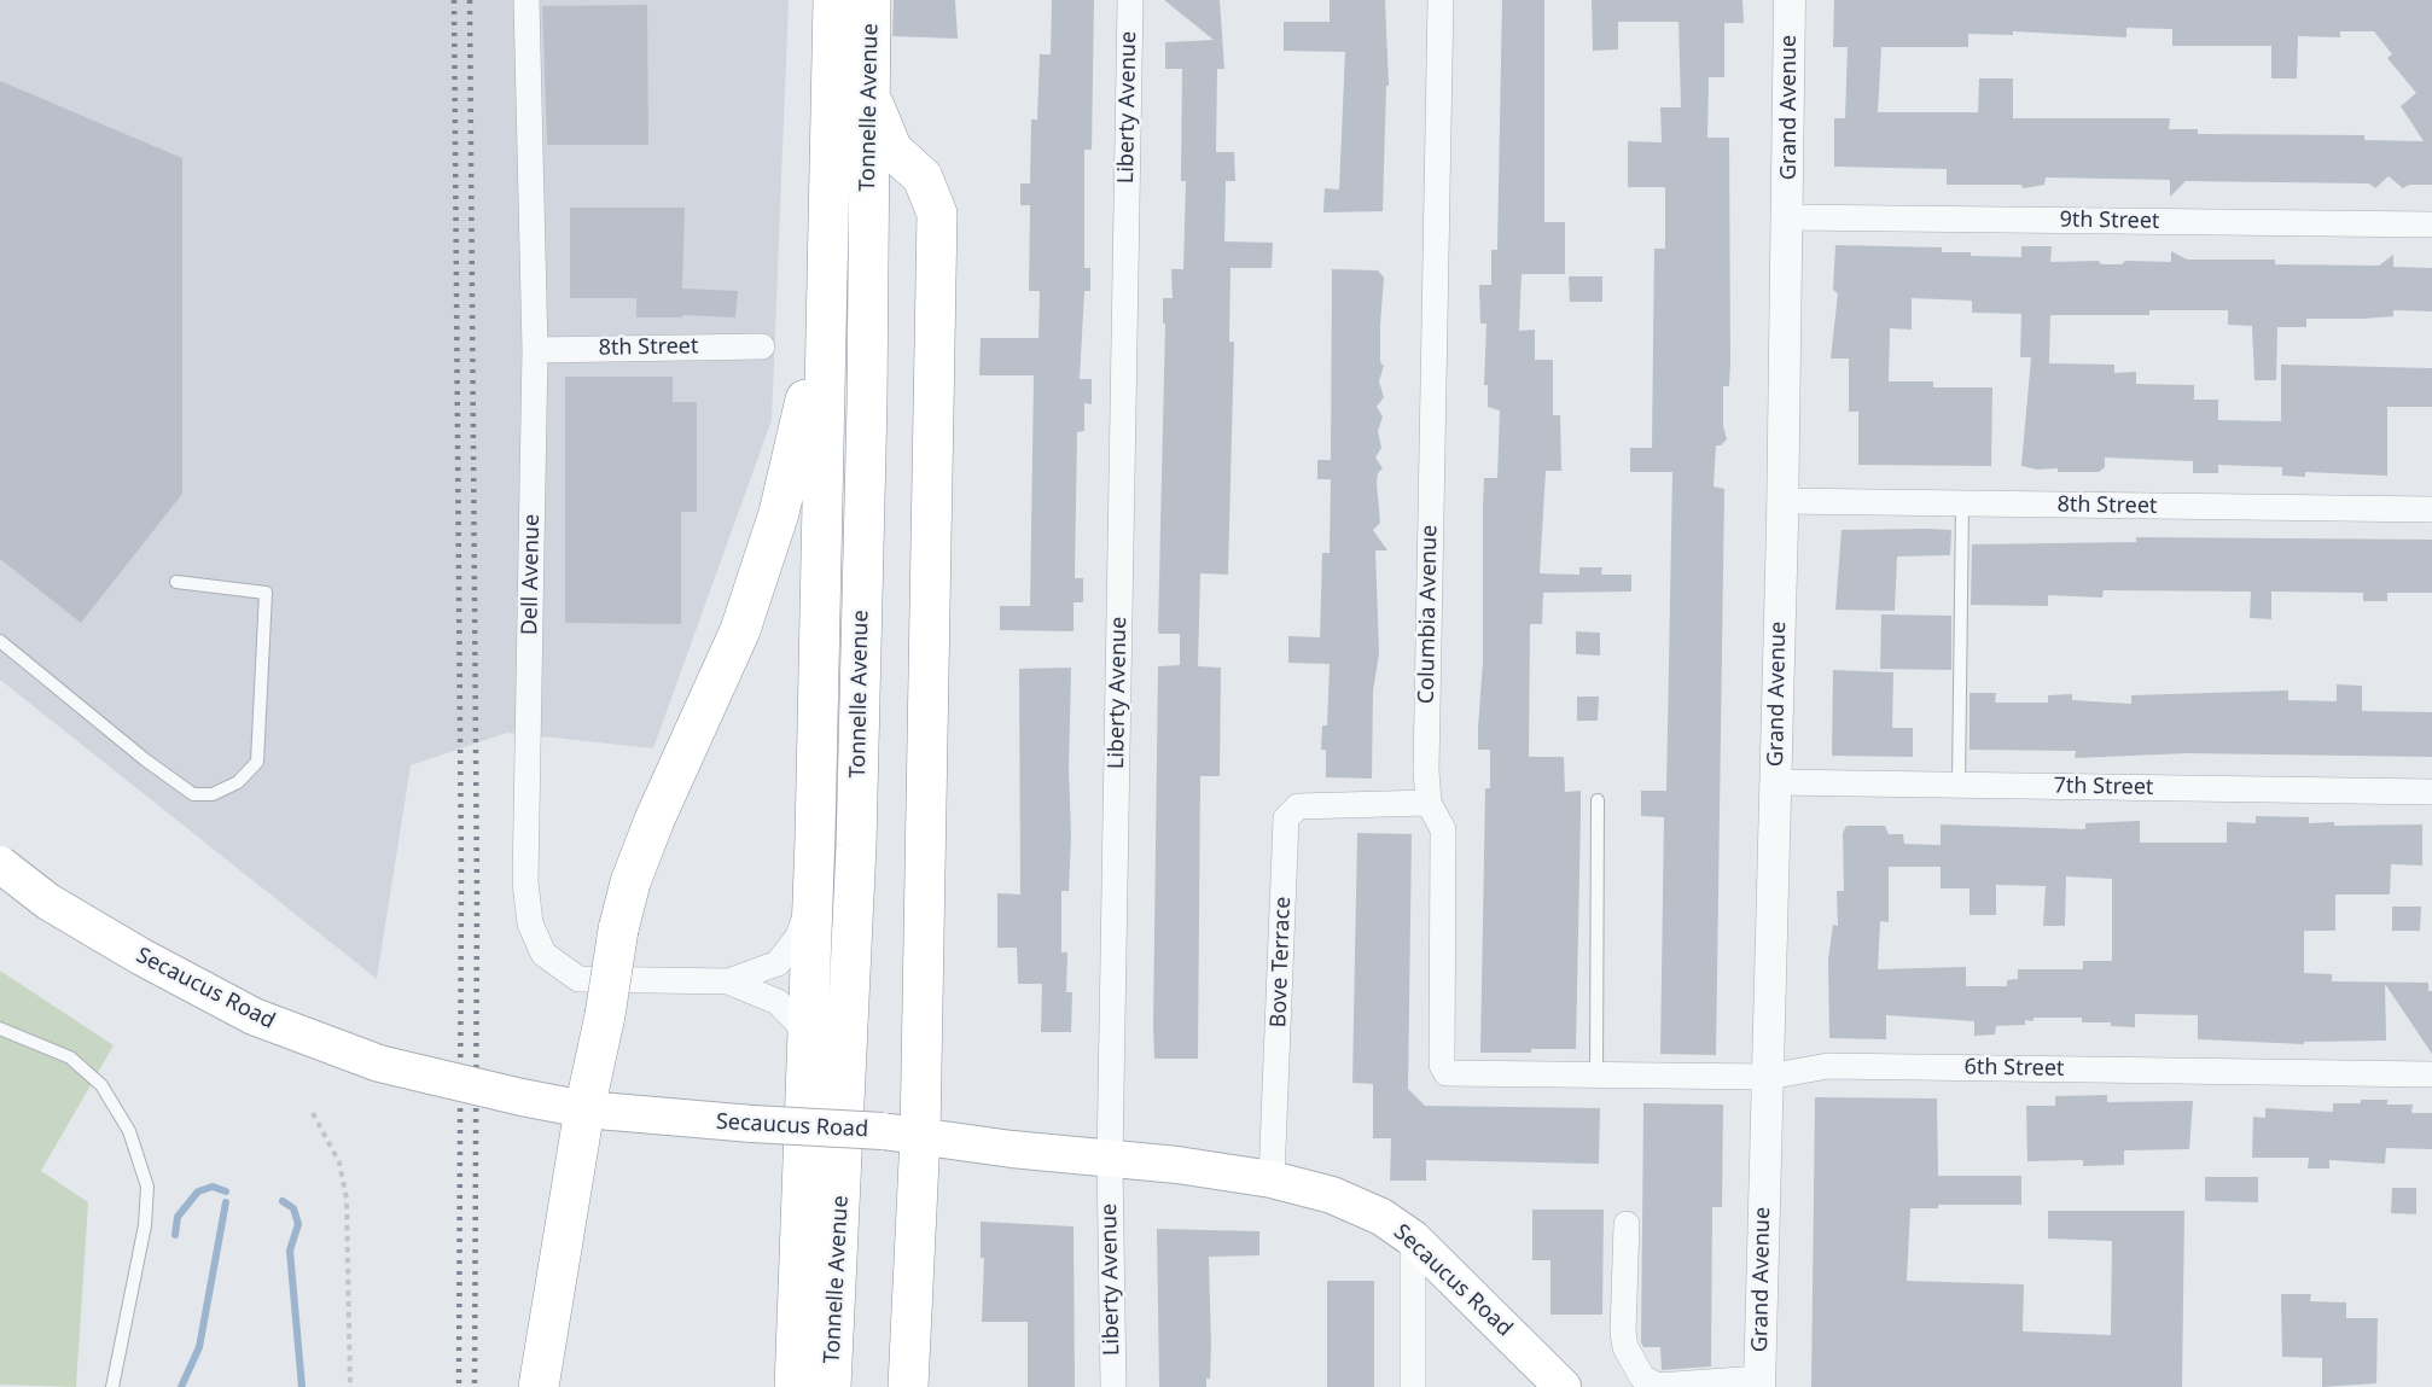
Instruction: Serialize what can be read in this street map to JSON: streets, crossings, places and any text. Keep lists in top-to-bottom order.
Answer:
{
  "streets": {
    "highway": ["Tonnelle Avenue"],
    "main road": ["Secaucus Road"],
    "street": [
      "Liberty Avenue",
      "Grand Avenue",
      "9th Street",
      "8th Street",
      "Dell Avenue",
      "Columbia Avenue",
      "7th Street",
      "Bove Terrace",
      "6th Street"
    ]
  },
  "crossings": [
    ["Tonnelle Avenue", "Dell Avenue"],
    ["Liberty Avenue", "Secaucus Road"],
    ["Grand Avenue", "9th Street"],
    ["Grand Avenue", "8th Street"],
    ["Grand Avenue", "7th Street"],
    ["Grand Avenue", "6th Street"],
    ["8th Street", "Dell Avenue"],
    ["Columbia Avenue", "Bove Terrace"],
    ["Columbia Avenue", "6th Street"],
    ["Bove Terrace", "Secaucus Road"]
  ]
}
